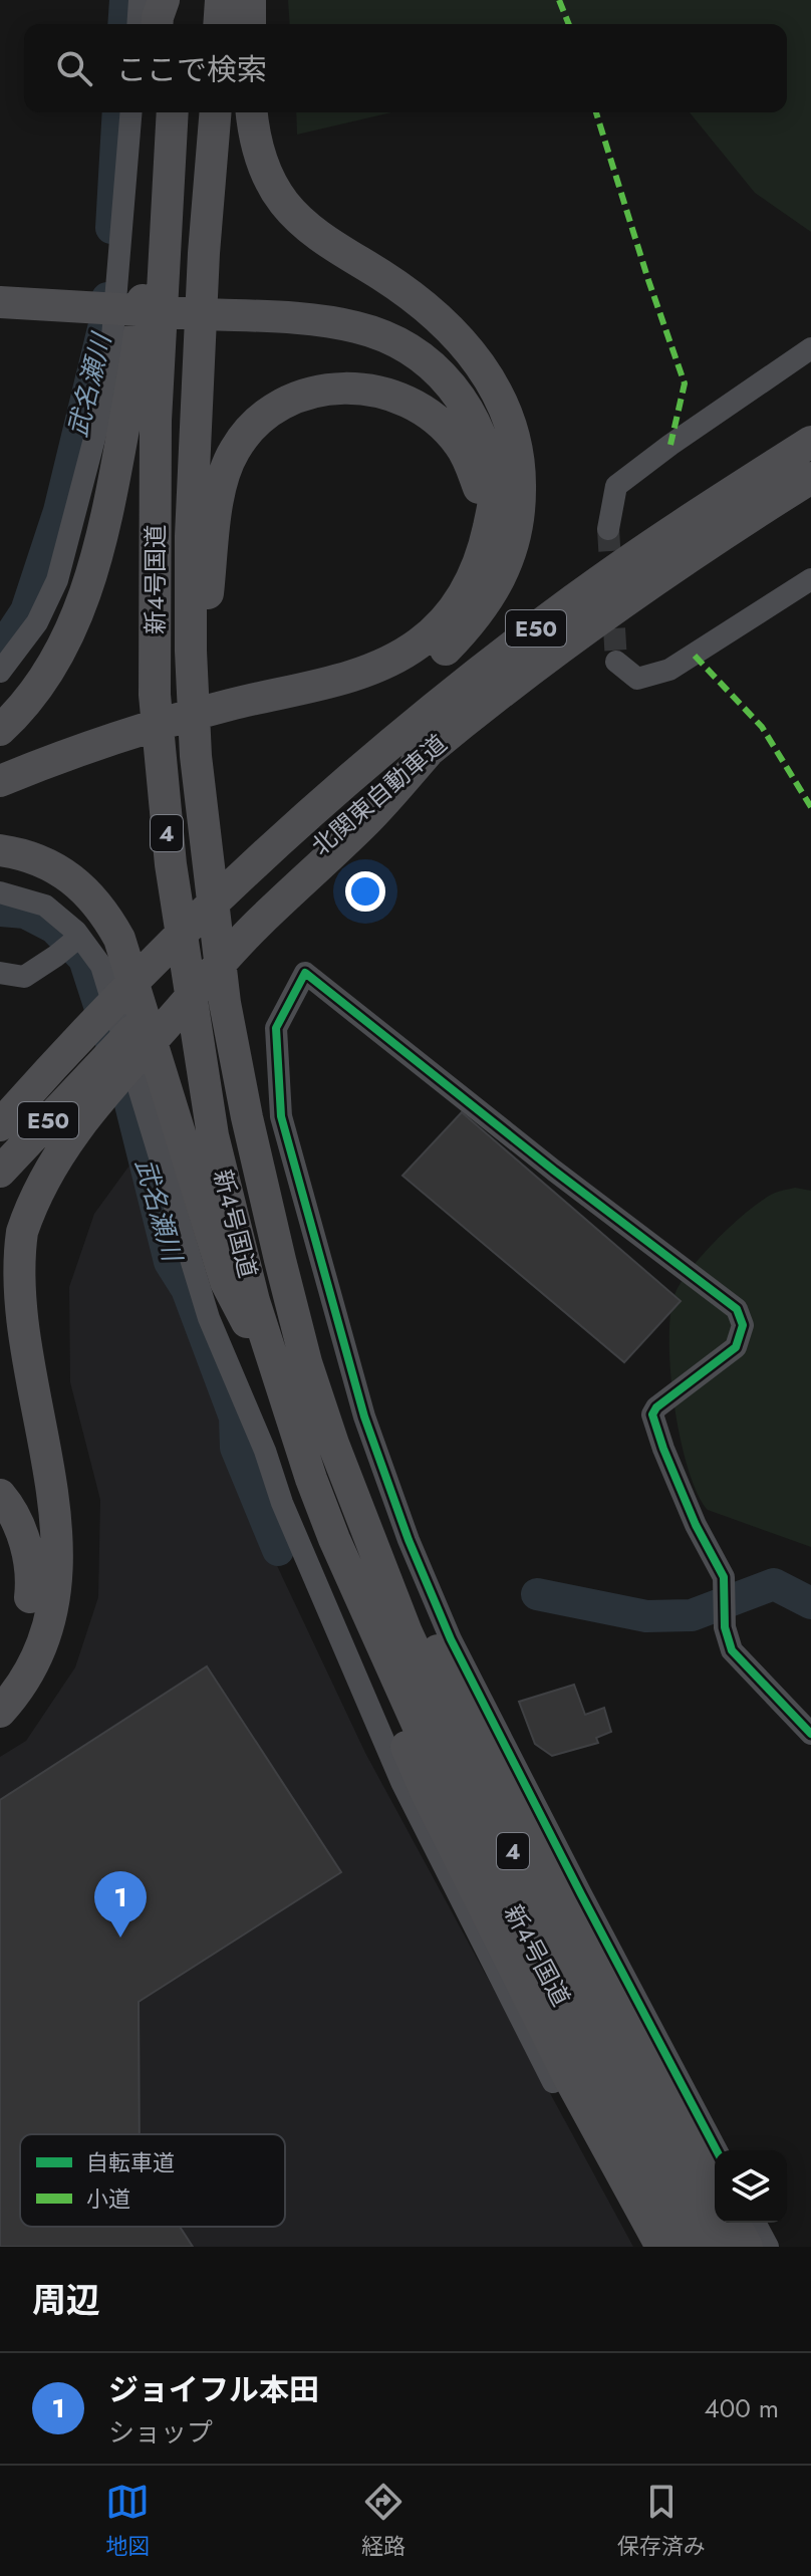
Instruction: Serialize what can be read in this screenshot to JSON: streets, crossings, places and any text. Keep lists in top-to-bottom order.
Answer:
{
  "streets": {
    "highway": [
      "新4号国道",
      "E50",
      "北関東自動車道",
      "4"
    ]
  },
  "crossings": [
    ["E50", "北関東自動車道"]
  ],
  "water": ["武名瀬川"],
  "legend": ["自転車道", "小道"],
  "page": {
    "search": "ここで検索",
    "pins": "1",
    "heading": "周辺",
    "list": [
      {
        "mark": "1",
        "name": "ジョイフル本田",
        "note": "ショップ",
        "value": "400 m"
      }
    ],
    "nav": ["地図", "経路", "保存済み"]
  }
}
